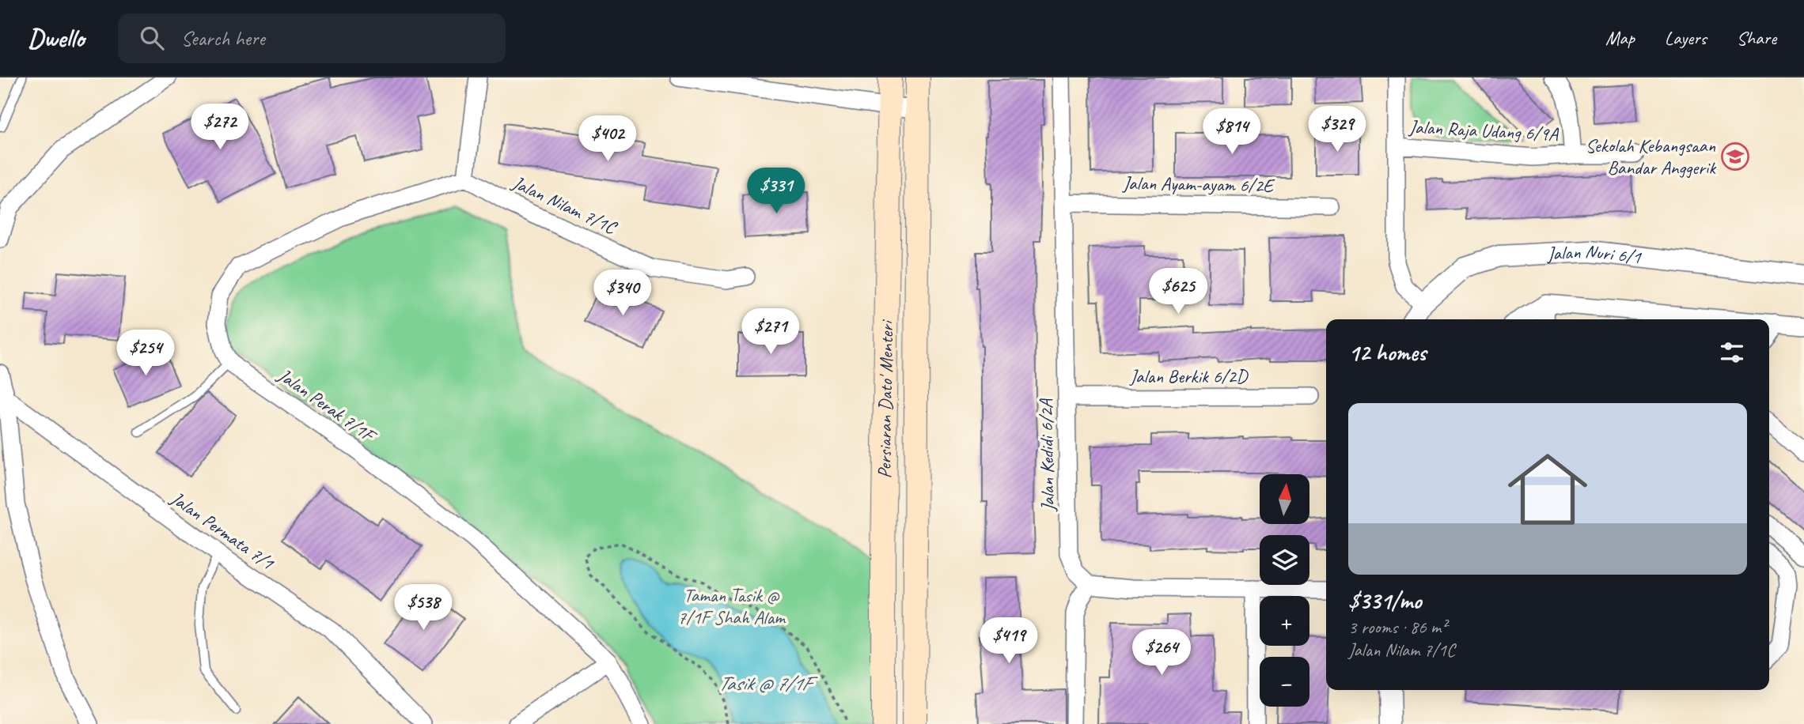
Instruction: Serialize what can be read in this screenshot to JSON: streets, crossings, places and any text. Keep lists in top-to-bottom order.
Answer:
{
  "streets": {
    "main road": ["Persiaran Dato' Menteri"],
    "street": [
      "Jalan Raja Udang 6/9A",
      "Jalan Ayam-ayam 6/2E",
      "Jalan Nilam 7/1C",
      "Jalan Nuri 6/1",
      "Jalan Berkik 6/2D",
      "Jalan Perak 7/1F",
      "Jalan Kedidi 6/2A",
      "Jalan Permata 7/1"
    ]
  },
  "crossings": [
    ["Jalan Ayam-ayam 6/2E", "Jalan Kedidi 6/2A"],
    ["Jalan Berkik 6/2D", "Jalan Kedidi 6/2A"]
  ],
  "water": ["Tasik @ 7/1F"],
  "parks": ["Taman Tasik @ 7/1F Shah Alam"],
  "places": {
    "school or university": ["Sekolah Kebangsaan Bandar Anggerik"]
  },
  "north": "top",
  "page": {
    "header": "Dwello",
    "search": "Search here",
    "nav": ["Map", "Layers", "Share"],
    "price": [
      "$272",
      "$329",
      "$814",
      "$402",
      "$331",
      "$625",
      "$340",
      "$271",
      "$254",
      "$538",
      "$419",
      "$264"
    ],
    "heading": "12 homes",
    "list": [
      {
        "name": "$331/mo",
        "note": "3 rooms · 86 m² · Jalan Nilam 7/1C"
      }
    ],
    "map_buttons": ["+", "−"]
  }
}
